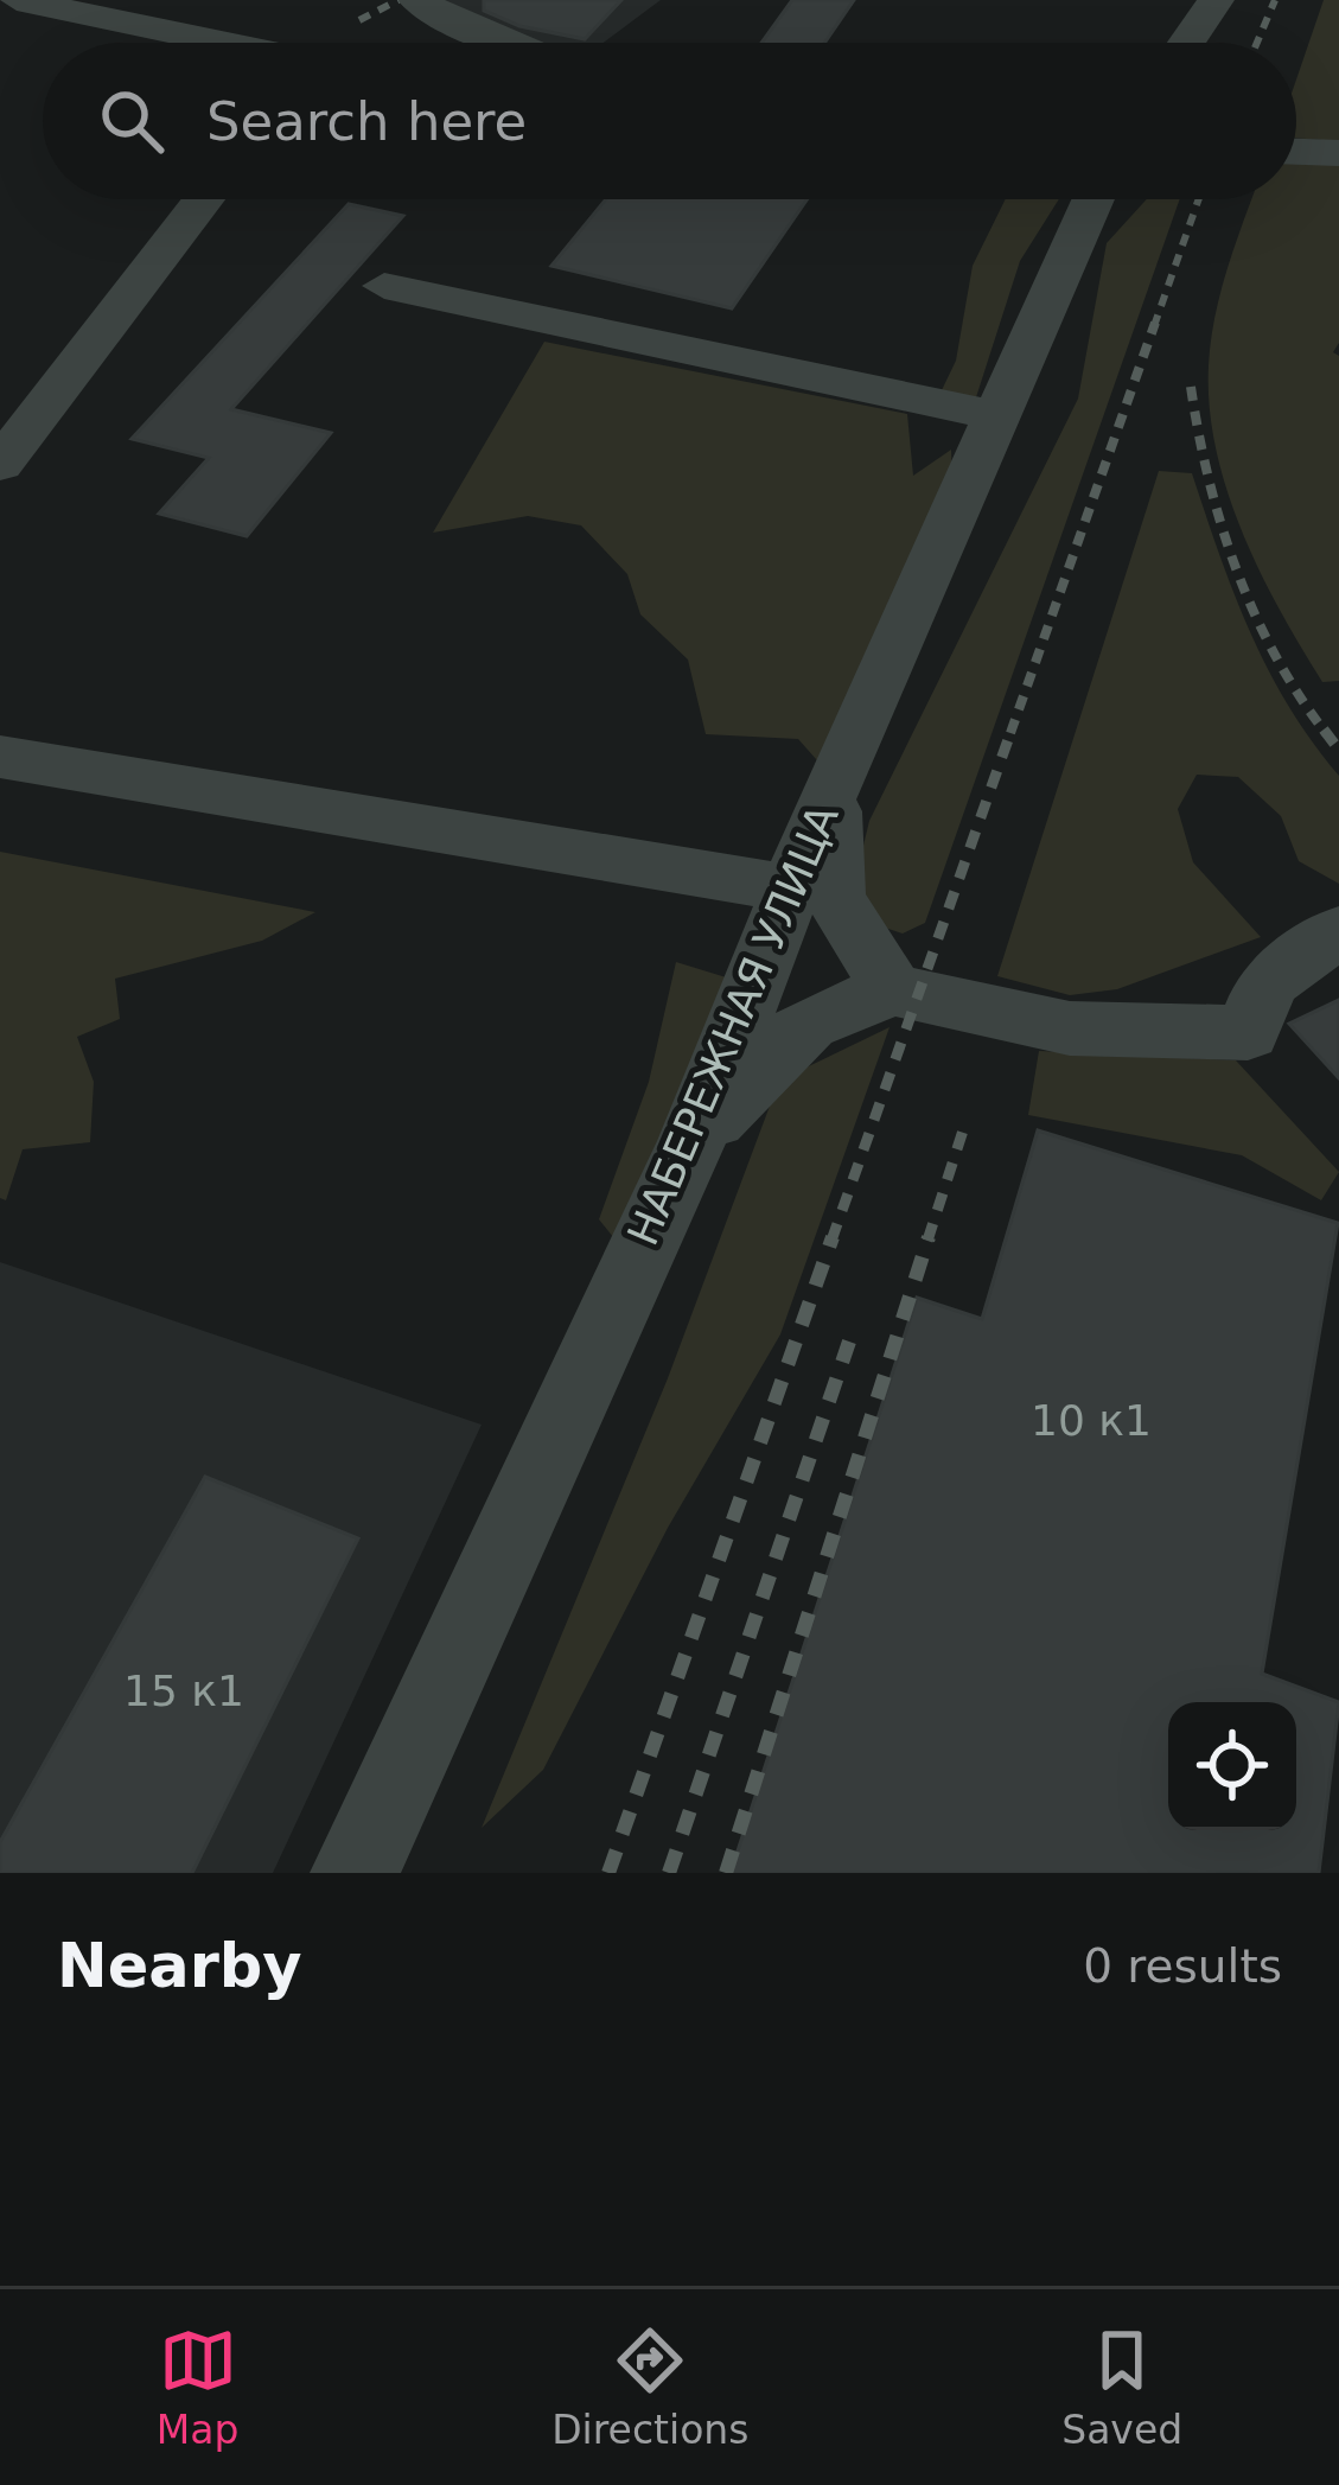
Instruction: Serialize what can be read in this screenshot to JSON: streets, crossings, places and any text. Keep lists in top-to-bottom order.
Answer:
{
  "streets": {
    "street": ["НАБЕРЕЖНАЯ УЛИЦА"]
  },
  "house_numbers": ["10 к1", "15 к1"],
  "page": {
    "search": "Search here",
    "heading": ["Nearby", "0 results"],
    "nav": ["Map", "Directions", "Saved"]
  }
}
